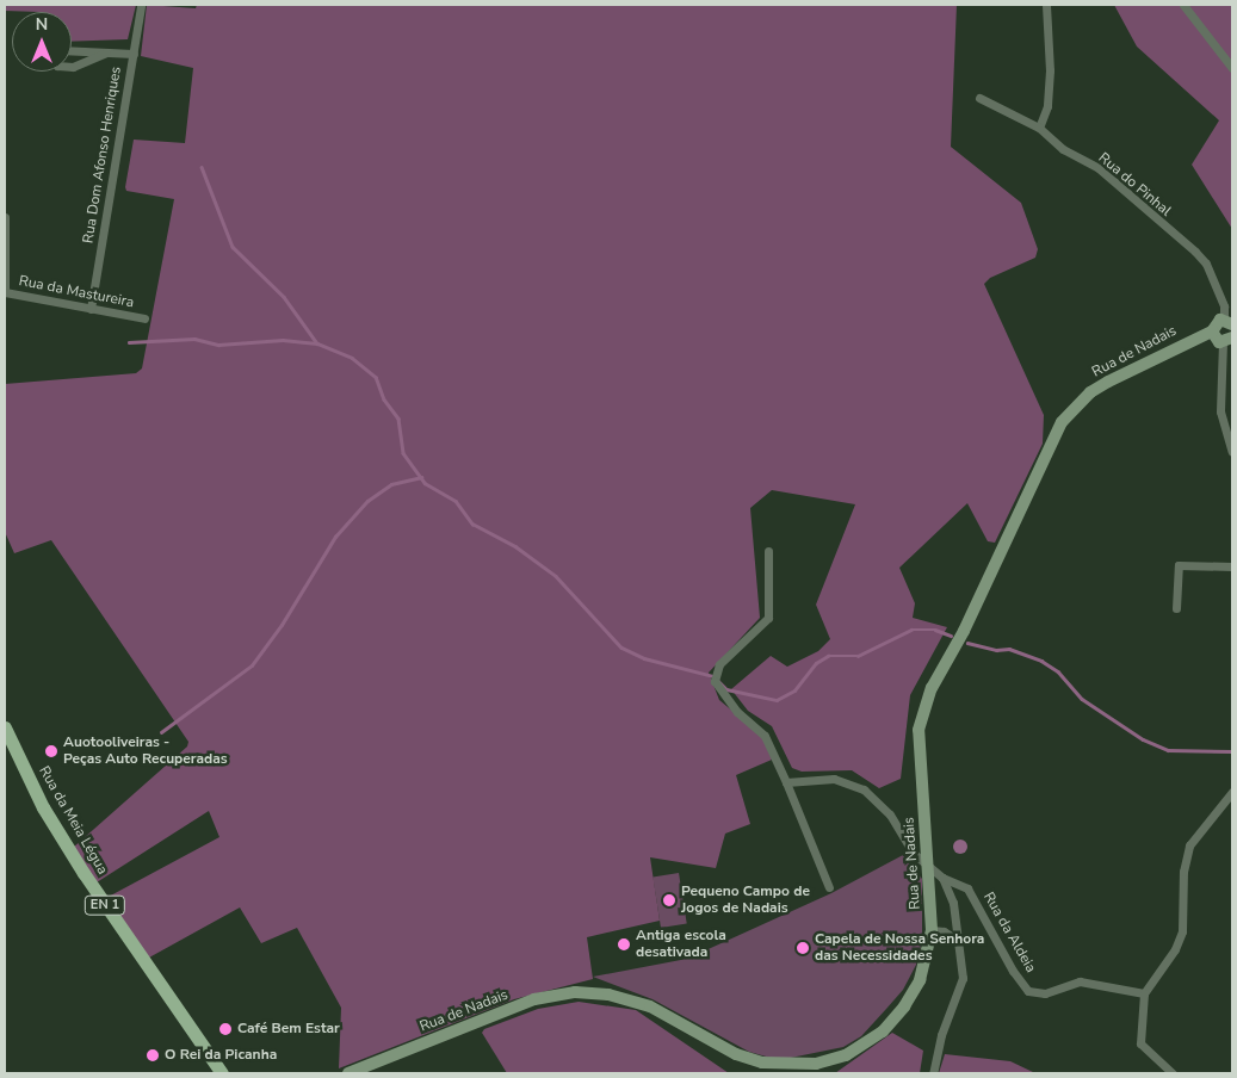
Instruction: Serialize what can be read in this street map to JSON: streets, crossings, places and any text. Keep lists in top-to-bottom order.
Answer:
{
  "streets": {
    "main road": ["Rua da Meia Légua", "EN 1"],
    "street": [
      "Rua Dom Afonso Henriques",
      "Rua do Pinhal",
      "Rua da Mastureira",
      "Rua de Nadais",
      "Rua da Aldeia"
    ]
  },
  "crossings": [
    ["Rua Dom Afonso Henriques", "Rua da Mastureira"],
    ["Rua do Pinhal", "Rua de Nadais"]
  ],
  "places": [
    "Auotooliveiras - Peças Auto Recuperadas",
    "Pequeno Campo de Jogos de Nadais",
    "Antiga escola desativada",
    "Capela de Nossa Senhora das Necessidades",
    "Café Bem Estar",
    "O Rei da Picanha"
  ],
  "north": "top"
}
